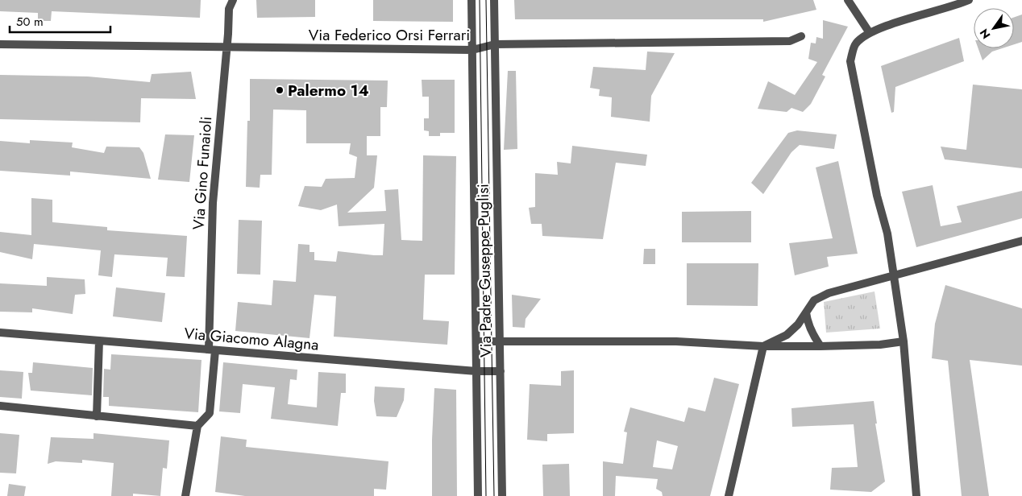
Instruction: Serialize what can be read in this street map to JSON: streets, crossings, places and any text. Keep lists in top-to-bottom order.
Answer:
{
  "streets": {
    "street": [
      "Via Federico Orsi Ferrari",
      "Via Gino Funaioli",
      "Via Padre Guseppe Puglisi",
      "Via Giacomo Alagna"
    ]
  },
  "crossings": [
    ["Via Federico Orsi Ferrari", "Via Gino Funaioli"],
    ["Via Federico Orsi Ferrari", "Via Padre Guseppe Puglisi"],
    ["Via Gino Funaioli", "Via Giacomo Alagna"],
    ["Via Padre Guseppe Puglisi", "Via Giacomo Alagna"]
  ],
  "places": ["Palermo 14"],
  "scale_bar": "50 m",
  "north": "bottom left"
}
